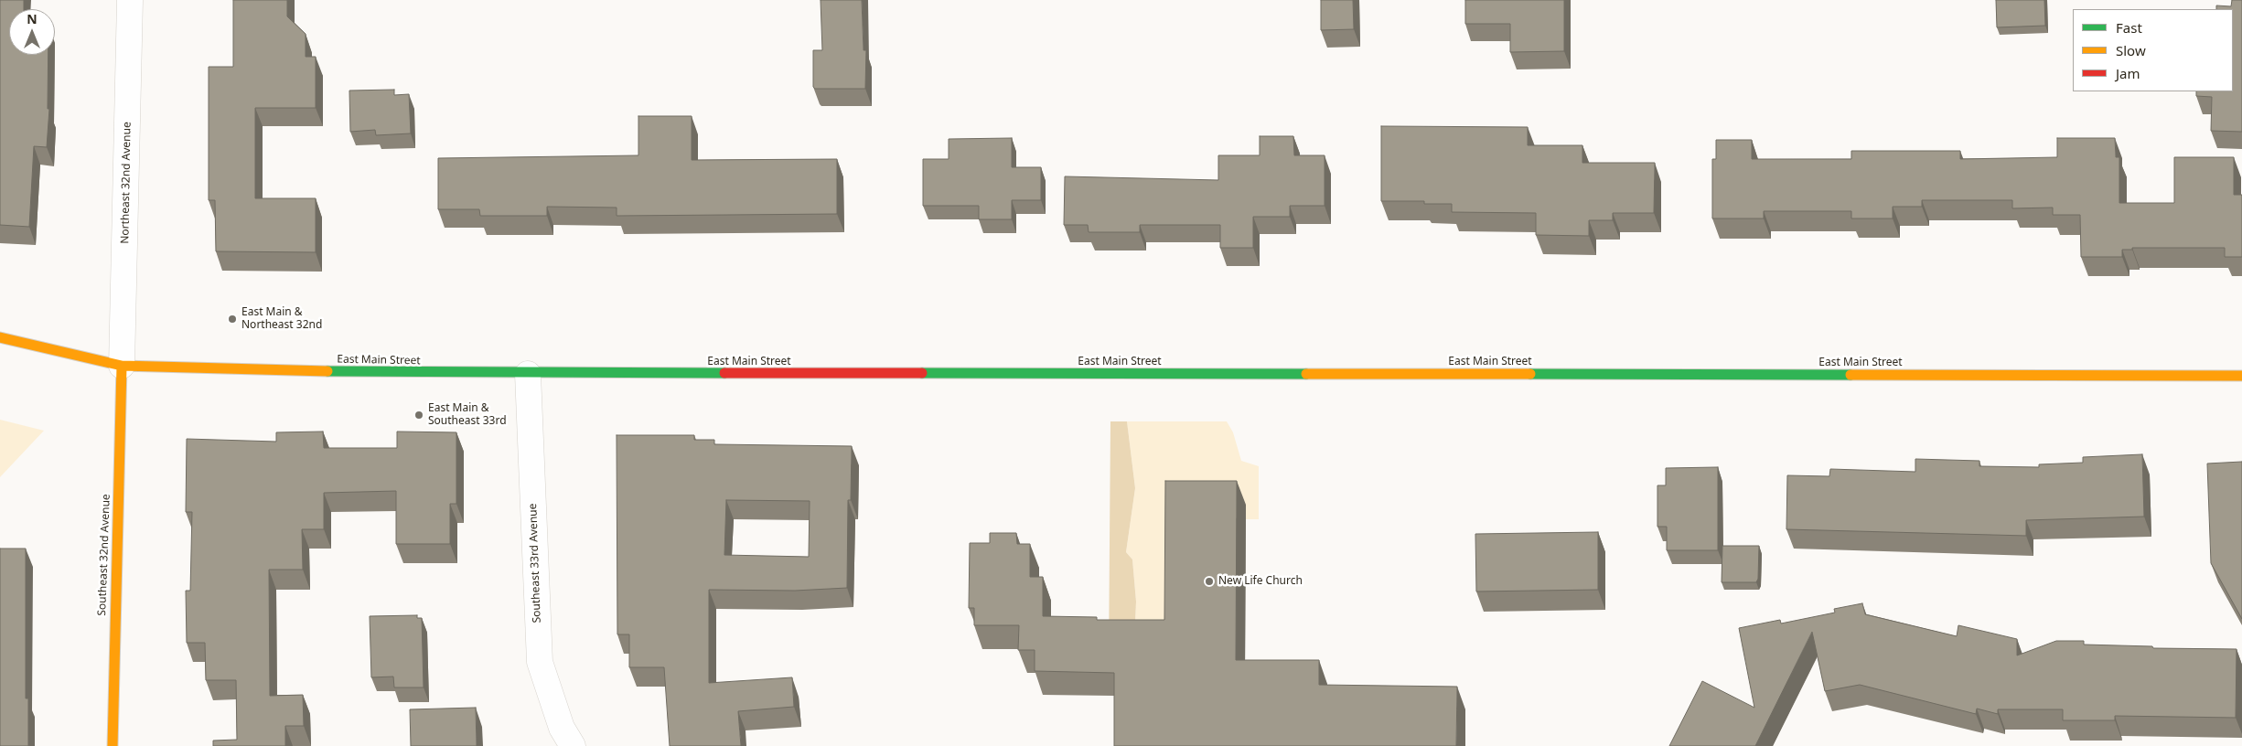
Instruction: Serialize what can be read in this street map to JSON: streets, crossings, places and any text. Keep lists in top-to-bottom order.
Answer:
{
  "streets": {
    "main road": ["East Main Street", "Southeast 32nd Avenue"],
    "street": ["Northeast 32nd Avenue", "Southeast 33rd Avenue"]
  },
  "crossings": [
    ["Northeast 32nd Avenue", "East Main Street"],
    ["Northeast 32nd Avenue", "Southeast 32nd Avenue"],
    ["East Main Street", "Southeast 32nd Avenue"],
    ["East Main Street", "Southeast 33rd Avenue"]
  ],
  "places": ["East Main & Northeast 32nd", "East Main & Southeast 33rd", "New Life Church"],
  "legend": ["Fast", "Slow", "Jam"],
  "north": "top"
}
